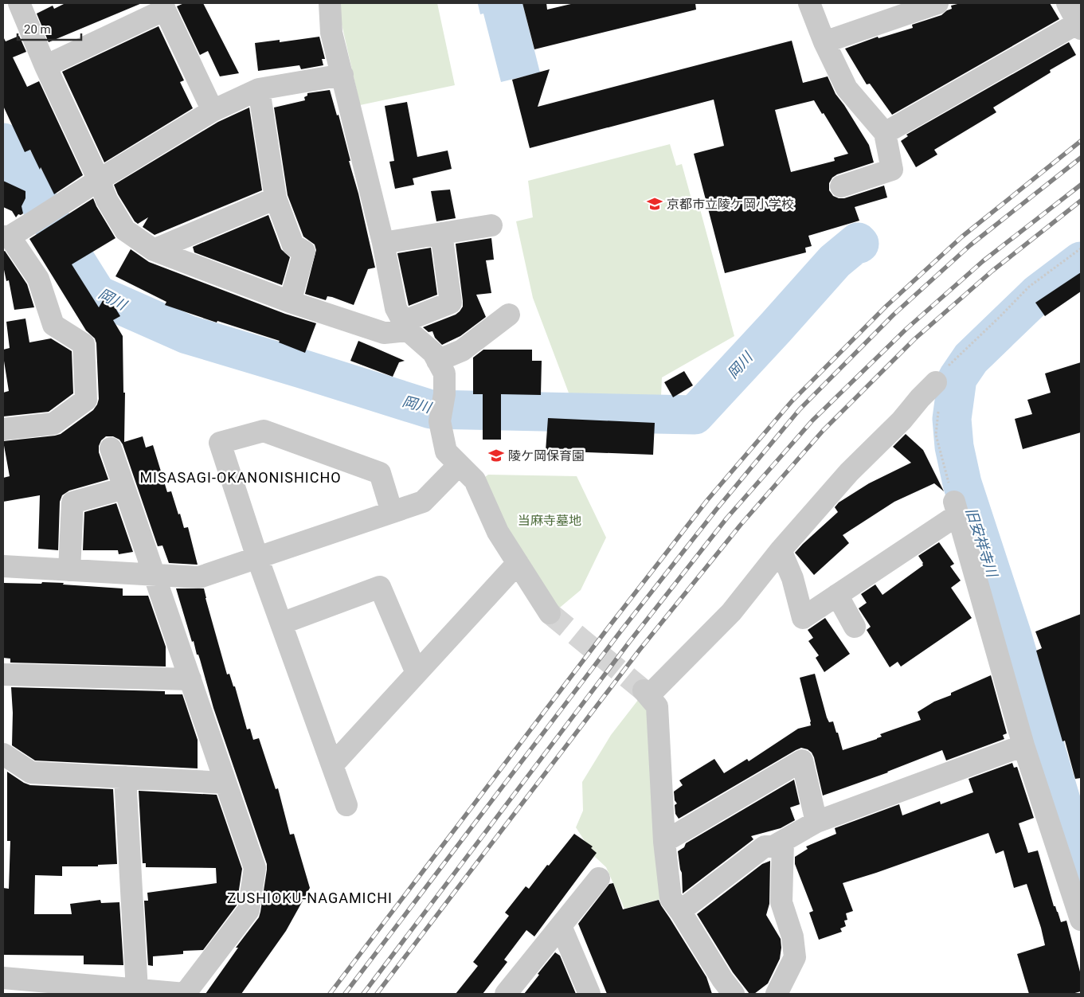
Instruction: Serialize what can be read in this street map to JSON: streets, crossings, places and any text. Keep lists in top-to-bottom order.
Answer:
{
  "districts": ["MISASAGI-OKANONISHICHO", "ZUSHIOKU-NAGAMICHI"],
  "water": ["岡川", "旧安祥寺川"],
  "parks": ["当麻寺墓地"],
  "places": {
    "school or university": ["京都市立陵ケ岡小学校", "陵ケ岡保育園"]
  },
  "scale_bar": "20 m"
}
